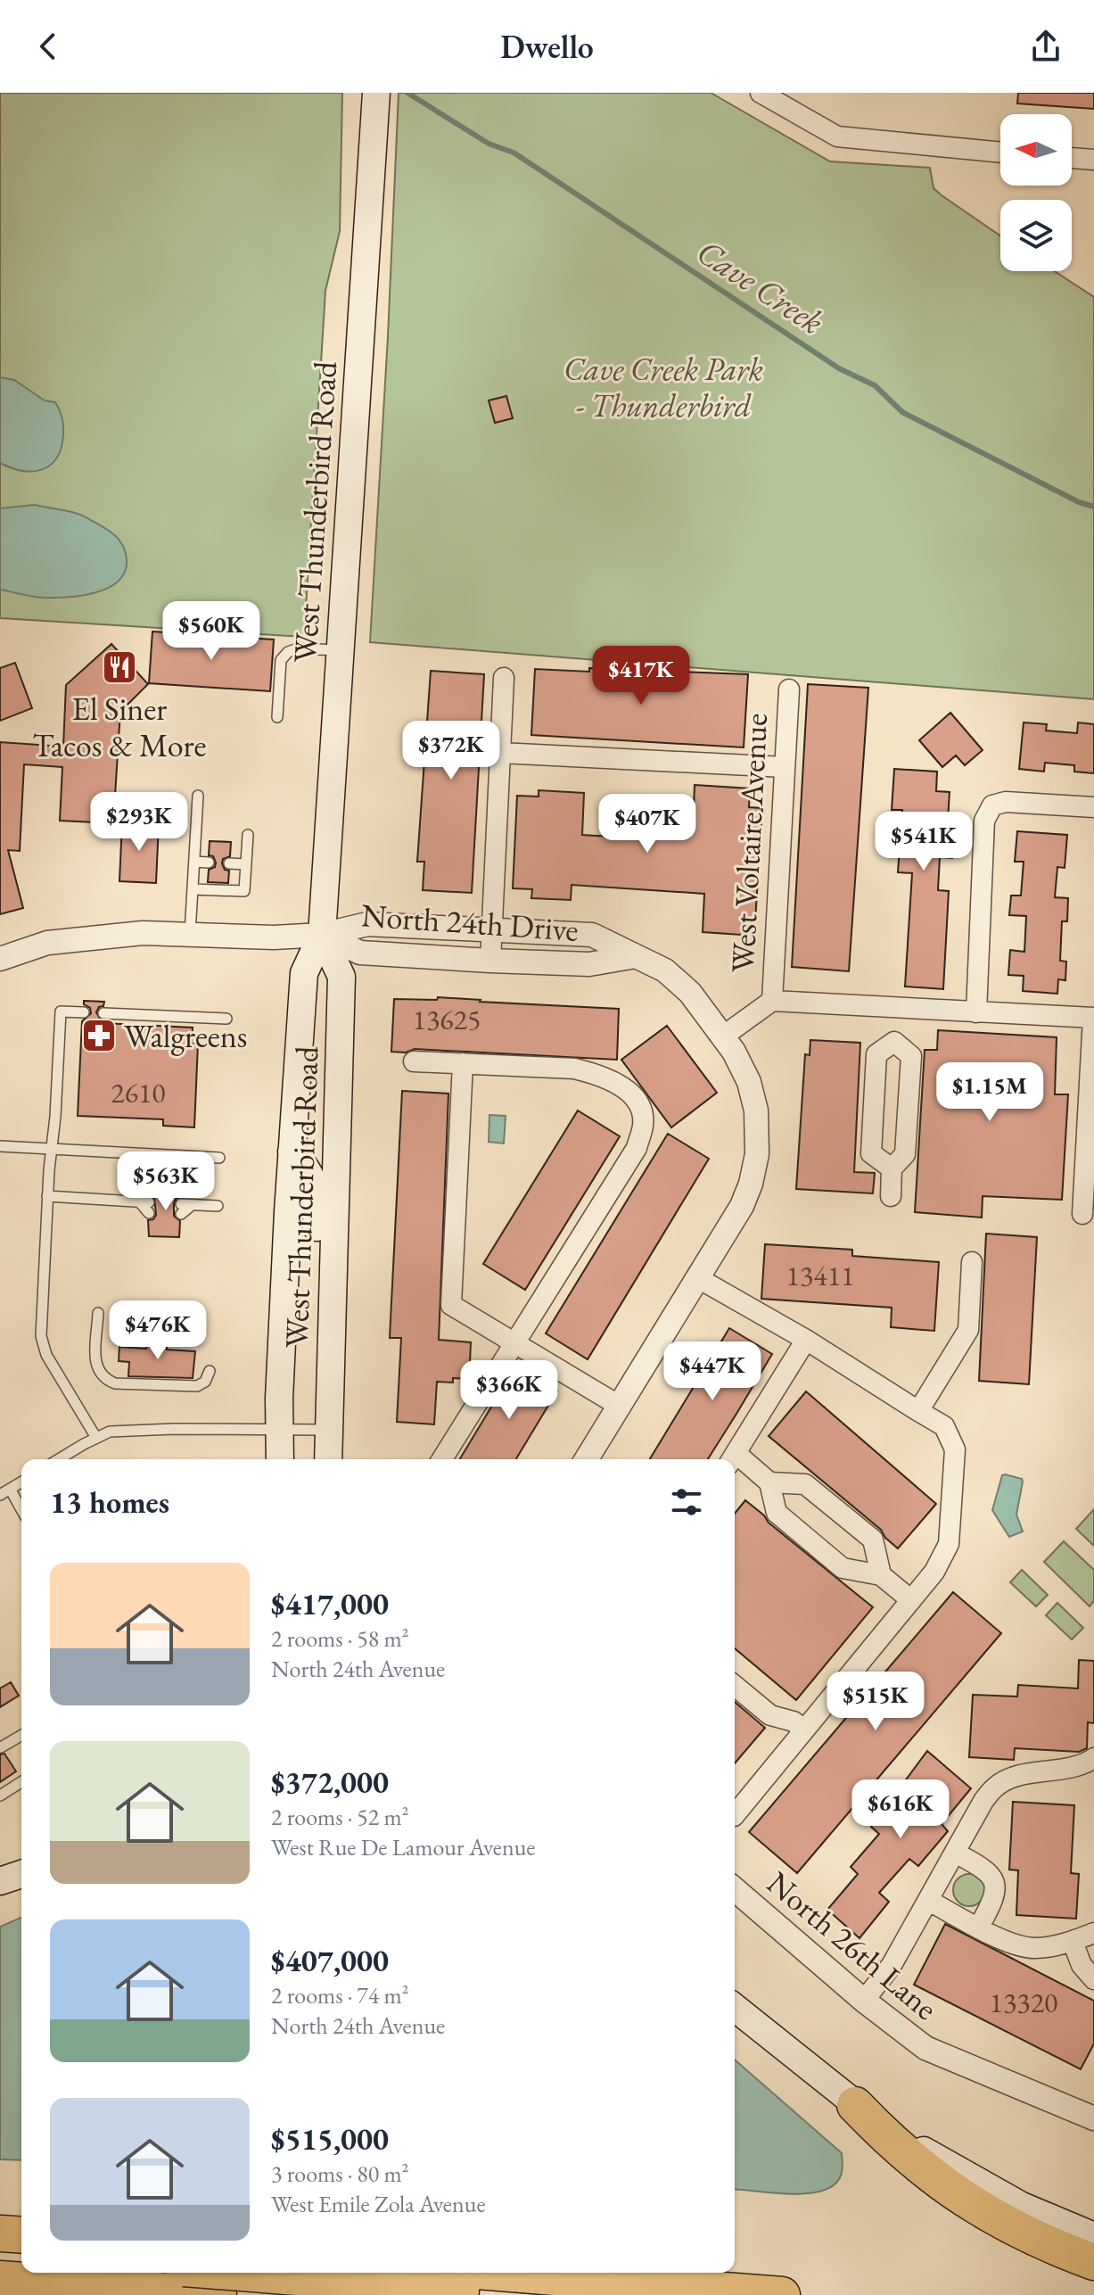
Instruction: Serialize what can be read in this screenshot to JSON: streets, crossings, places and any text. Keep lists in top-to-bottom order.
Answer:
{
  "streets": {
    "main road": ["West Thunderbird Road"],
    "street": ["West Voltaire Avenue", "North 24th Drive", "North 26th Lane"]
  },
  "crossings": [
    ["West Thunderbird Road", "North 24th Drive"]
  ],
  "water": ["Cave Creek"],
  "parks": ["Cave Creek Park - Thunderbird"],
  "places": {
    "restaurant": ["El Siner Tacos & More"],
    "pharmacy": ["Walgreens"]
  },
  "house_numbers": [
    "13625",
    "2610",
    "13411",
    "13320"
  ],
  "north": "left",
  "page": {
    "header": "Dwello",
    "price": [
      "$560K",
      "$417K",
      "$372K",
      "$293K",
      "$407K",
      "$541K",
      "$1.15M",
      "$563K",
      "$476K",
      "$447K",
      "$366K",
      "$515K",
      "$616K"
    ],
    "heading": "13 homes",
    "list": [
      {
        "name": "$417,000",
        "note": "2 rooms · 58 m² · North 24th Avenue"
      },
      {
        "name": "$372,000",
        "note": "2 rooms · 52 m² · West Rue De Lamour Avenue"
      },
      {
        "name": "$407,000",
        "note": "2 rooms · 74 m² · North 24th Avenue"
      },
      {
        "name": "$515,000",
        "note": "3 rooms · 80 m² · West Emile Zola Avenue"
      }
    ]
  }
}
